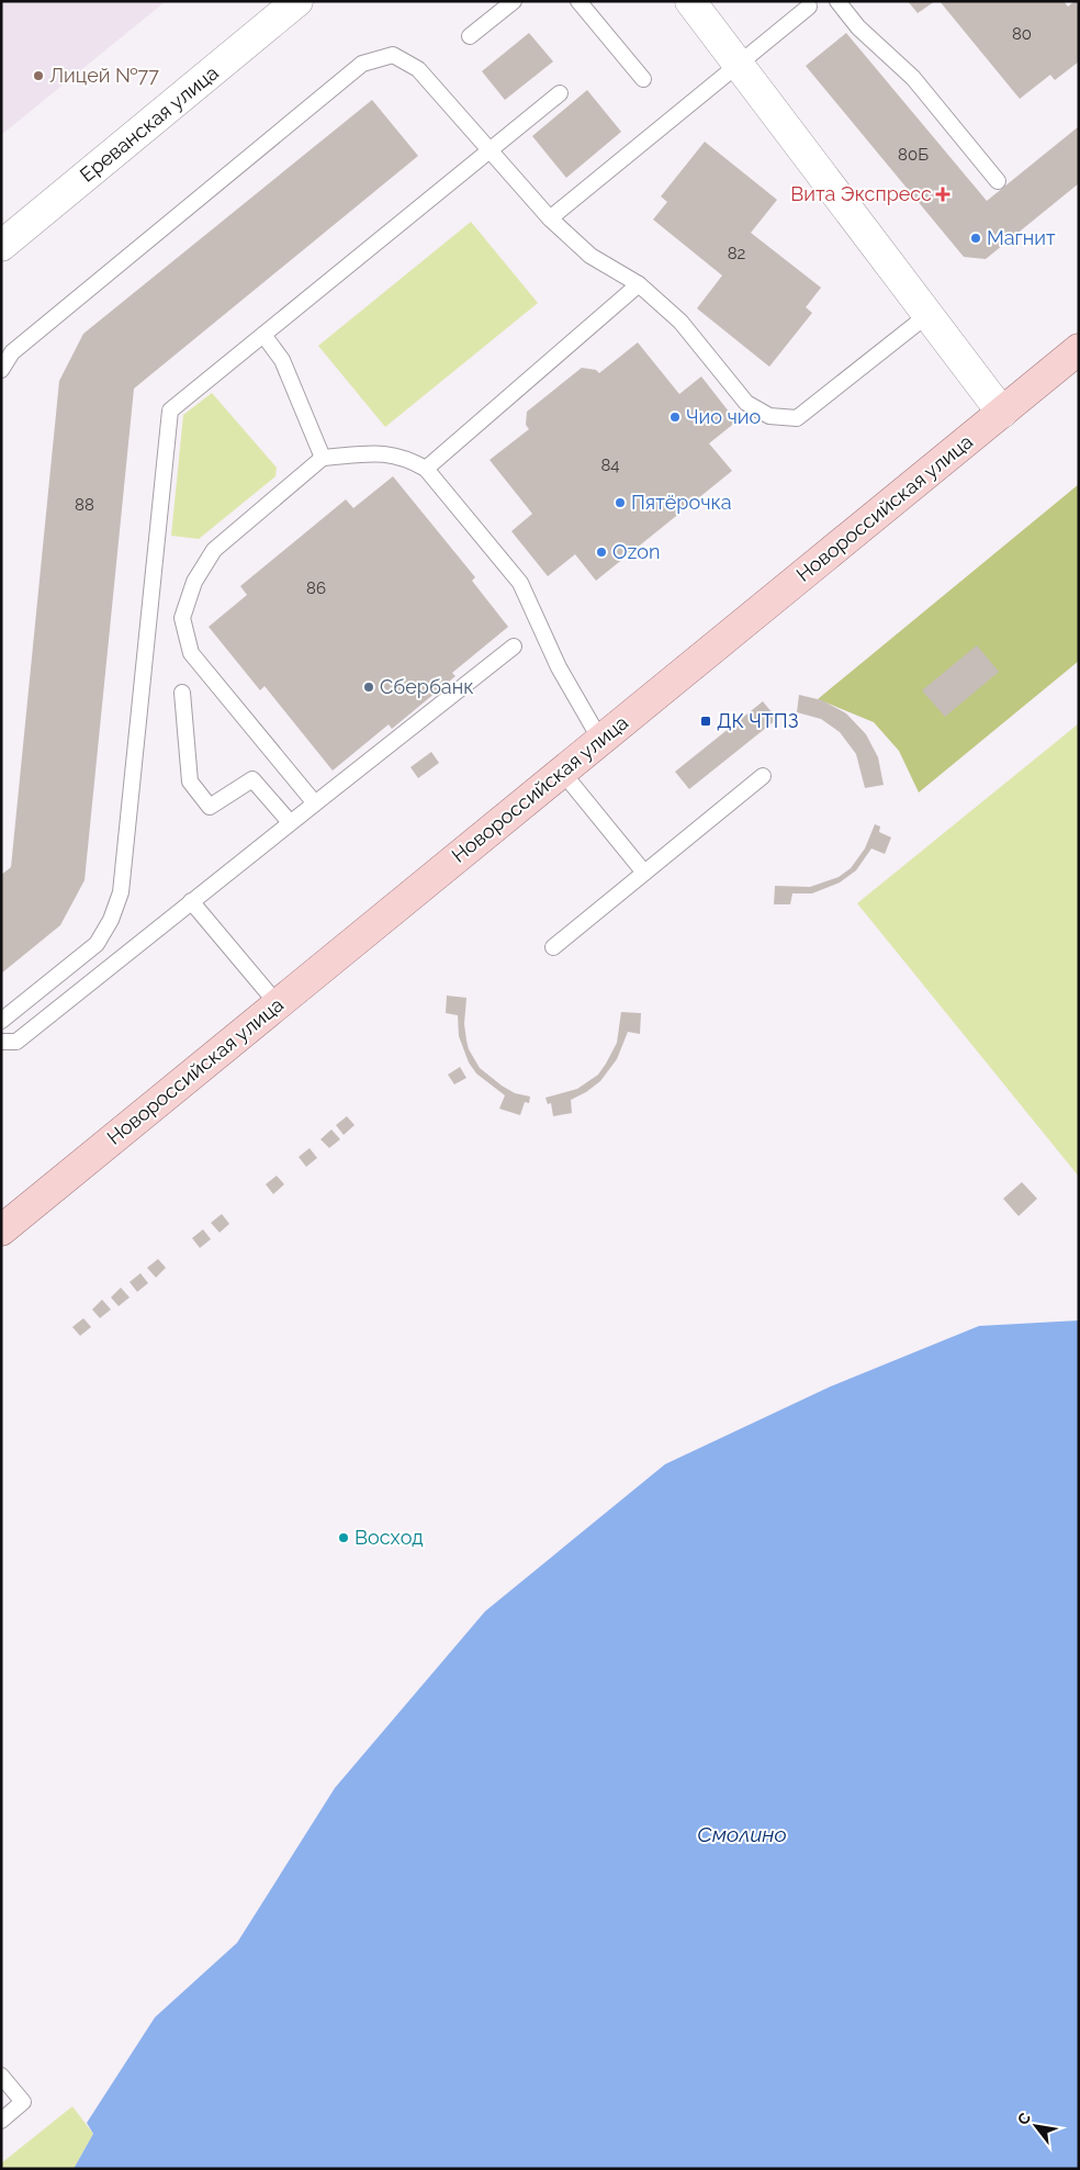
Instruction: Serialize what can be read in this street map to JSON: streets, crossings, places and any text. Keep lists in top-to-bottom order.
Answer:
{
  "streets": {
    "main road": ["Новороссийская улица"],
    "street": ["Ереванская улица"]
  },
  "water": ["Смолино"],
  "places": {
    "other": [
      "Лицей №77",
      "Магнит",
      "Чио чио",
      "Пятёрочка",
      "Ozon",
      "Сбербанк",
      "Восход"
    ],
    "health": ["Вита Экспресс"],
    "transit": ["ДК ЧТПЗ"]
  },
  "house_numbers": [
    "80",
    "80Б",
    "82",
    "84",
    "88",
    "86"
  ],
  "north": "top left"
}
